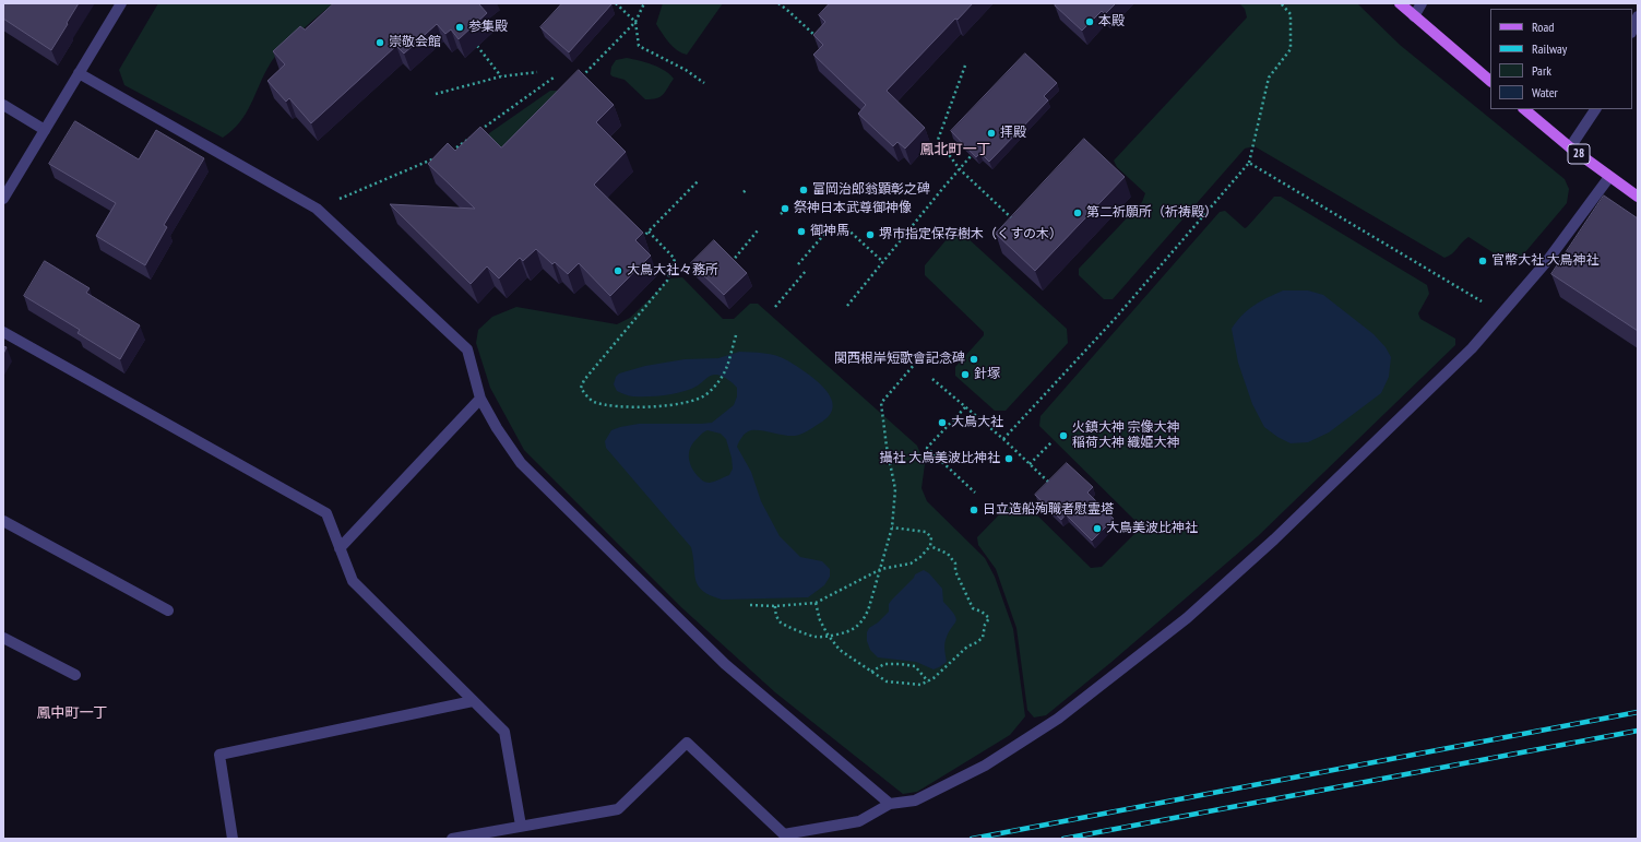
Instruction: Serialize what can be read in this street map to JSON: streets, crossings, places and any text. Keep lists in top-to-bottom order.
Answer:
{
  "streets": {
    "main road": ["28"]
  },
  "districts": ["鳳北町一丁", "鳳中町一丁"],
  "places": [
    "本殿",
    "参集殿",
    "崇敬会館",
    "拝殿",
    "富岡治郎翁顕彰之碑",
    "祭神日本武尊御神像",
    "第二祈願所（祈祷殿）",
    "御神馬",
    "堺市指定保存樹木（くすの木）",
    "官幣大社 大鳥神社",
    "大鳥大社々務所",
    "関西根岸短歌會記念碑",
    "針塚",
    "大鳥大社",
    "火鎮大神 宗像大神 稲荷大神 織姫大神",
    "攝社 大鳥美波比神社",
    "日立造船殉職者慰霊塔",
    "大鳥美波比神社"
  ],
  "legend": [
    "Road",
    "Railway",
    "Park",
    "Water"
  ]
}
